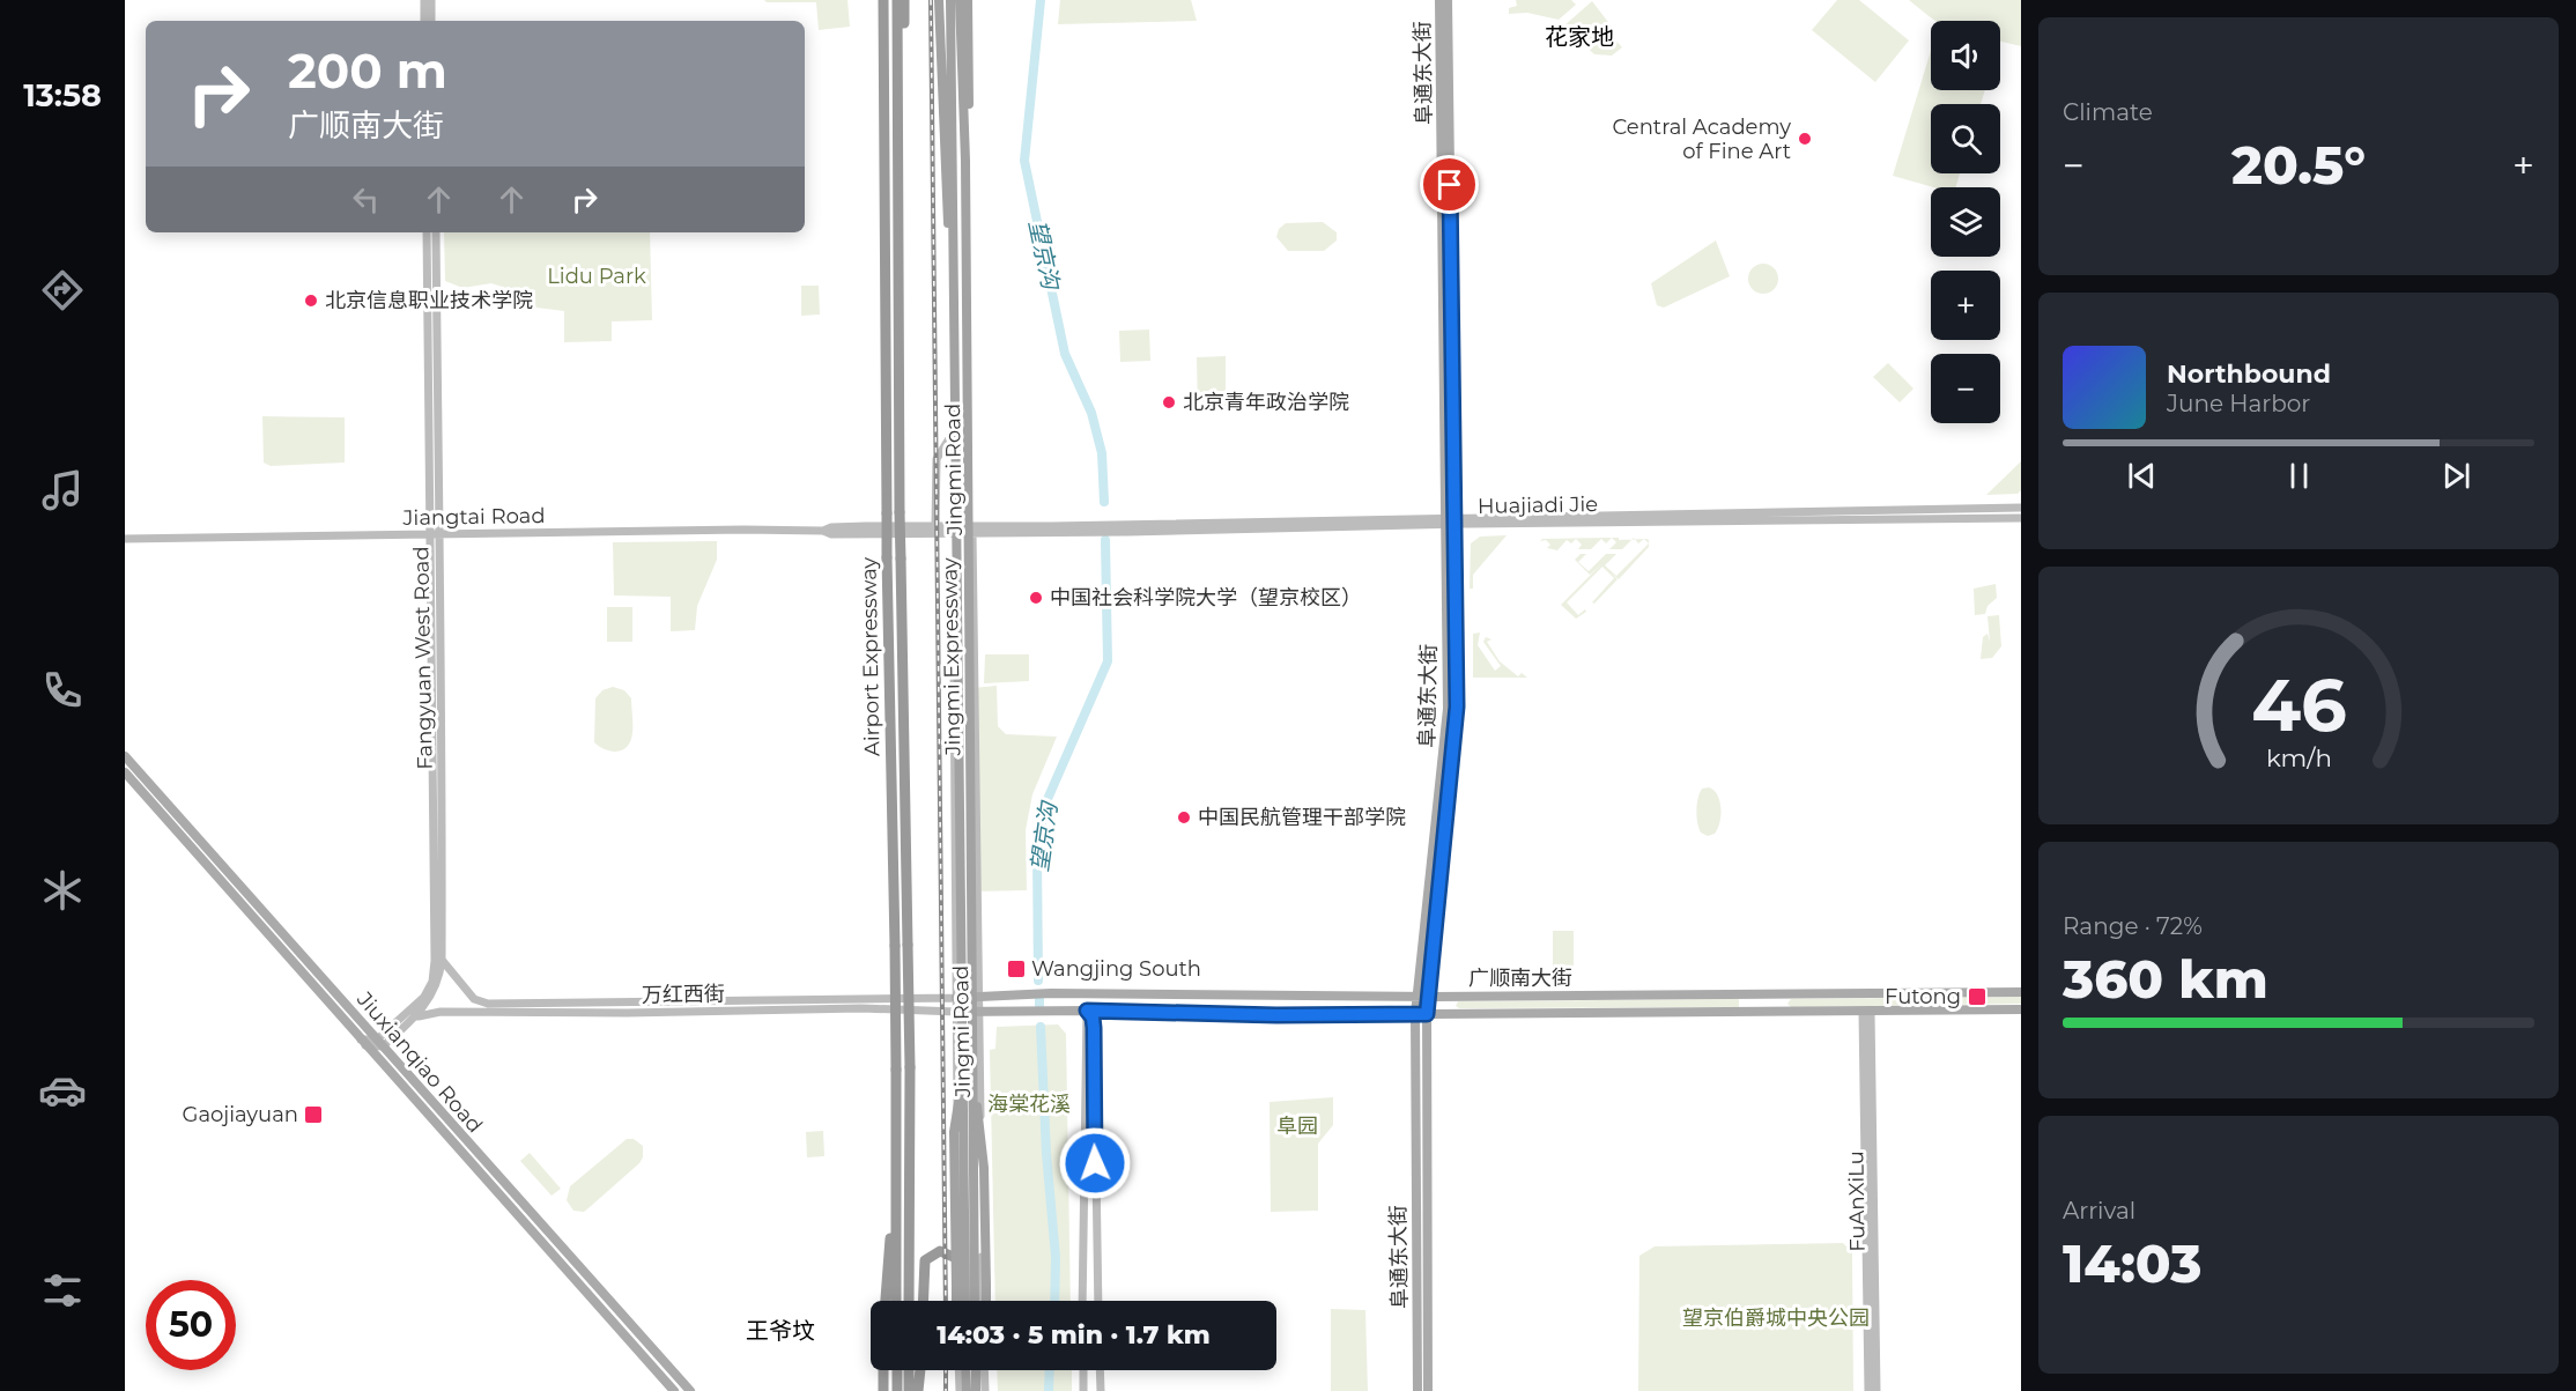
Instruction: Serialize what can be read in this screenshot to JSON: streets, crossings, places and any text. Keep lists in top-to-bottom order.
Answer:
{
  "streets": {
    "highway": ["Airport Expressway", "Jingmi Expressway"],
    "main road": [
      "阜通东大街",
      "Jingmi Road",
      "Huajiadi Jie",
      "Jiangtai Road",
      "Fangyuan West Road",
      "广顺南大街",
      "万红西街",
      "Jiuxianqiao Road",
      "FuAnXiLu"
    ]
  },
  "crossings": [
    ["阜通东大街", "Huajiadi Jie"],
    ["阜通东大街", "广顺南大街"],
    ["Jingmi Road", "Huajiadi Jie"],
    ["Jingmi Road", "Jiangtai Road"],
    ["Jingmi Road", "Jingmi Expressway"],
    ["Jingmi Road", "广顺南大街"],
    ["Jingmi Road", "万红西街"],
    ["Huajiadi Jie", "Jiangtai Road"],
    ["Jiangtai Road", "Fangyuan West Road"],
    ["Fangyuan West Road", "万红西街"],
    ["Fangyuan West Road", "Jiuxianqiao Road"],
    ["广顺南大街", "万红西街"],
    ["广顺南大街", "FuAnXiLu"]
  ],
  "districts": ["花家地", "王爷坟"],
  "water": ["望京沟"],
  "parks": [
    "Lidu Park",
    "海棠花溪",
    "阜园",
    "望京伯爵城中央公园"
  ],
  "places": {
    "other": [
      "Central Academy of Fine Art",
      "北京信息职业技术学院",
      "北京青年政治学院",
      "中国社会科学院大学（望京校区）",
      "中国民航管理干部学院"
    ],
    "transit": ["Wangjing South", "Futong", "Gaojiayuan"]
  },
  "page": {
    "tabs": "13:58",
    "tile": [
      "Climate",
      ["Range · 72%", "360 km"],
      ["Arrival", "14:03"]
    ],
    "map_buttons": ["+", "−"],
    "turn": ["200 m", "广顺南大街"],
    "heat": ["−", "20.5°", "+"],
    "song": ["Northbound", "June Harbor"],
    "limit": "50",
    "trip": "14:03 · 5 min · 1.7 km",
    "gauge": ["46", "km/h"]
  }
}
